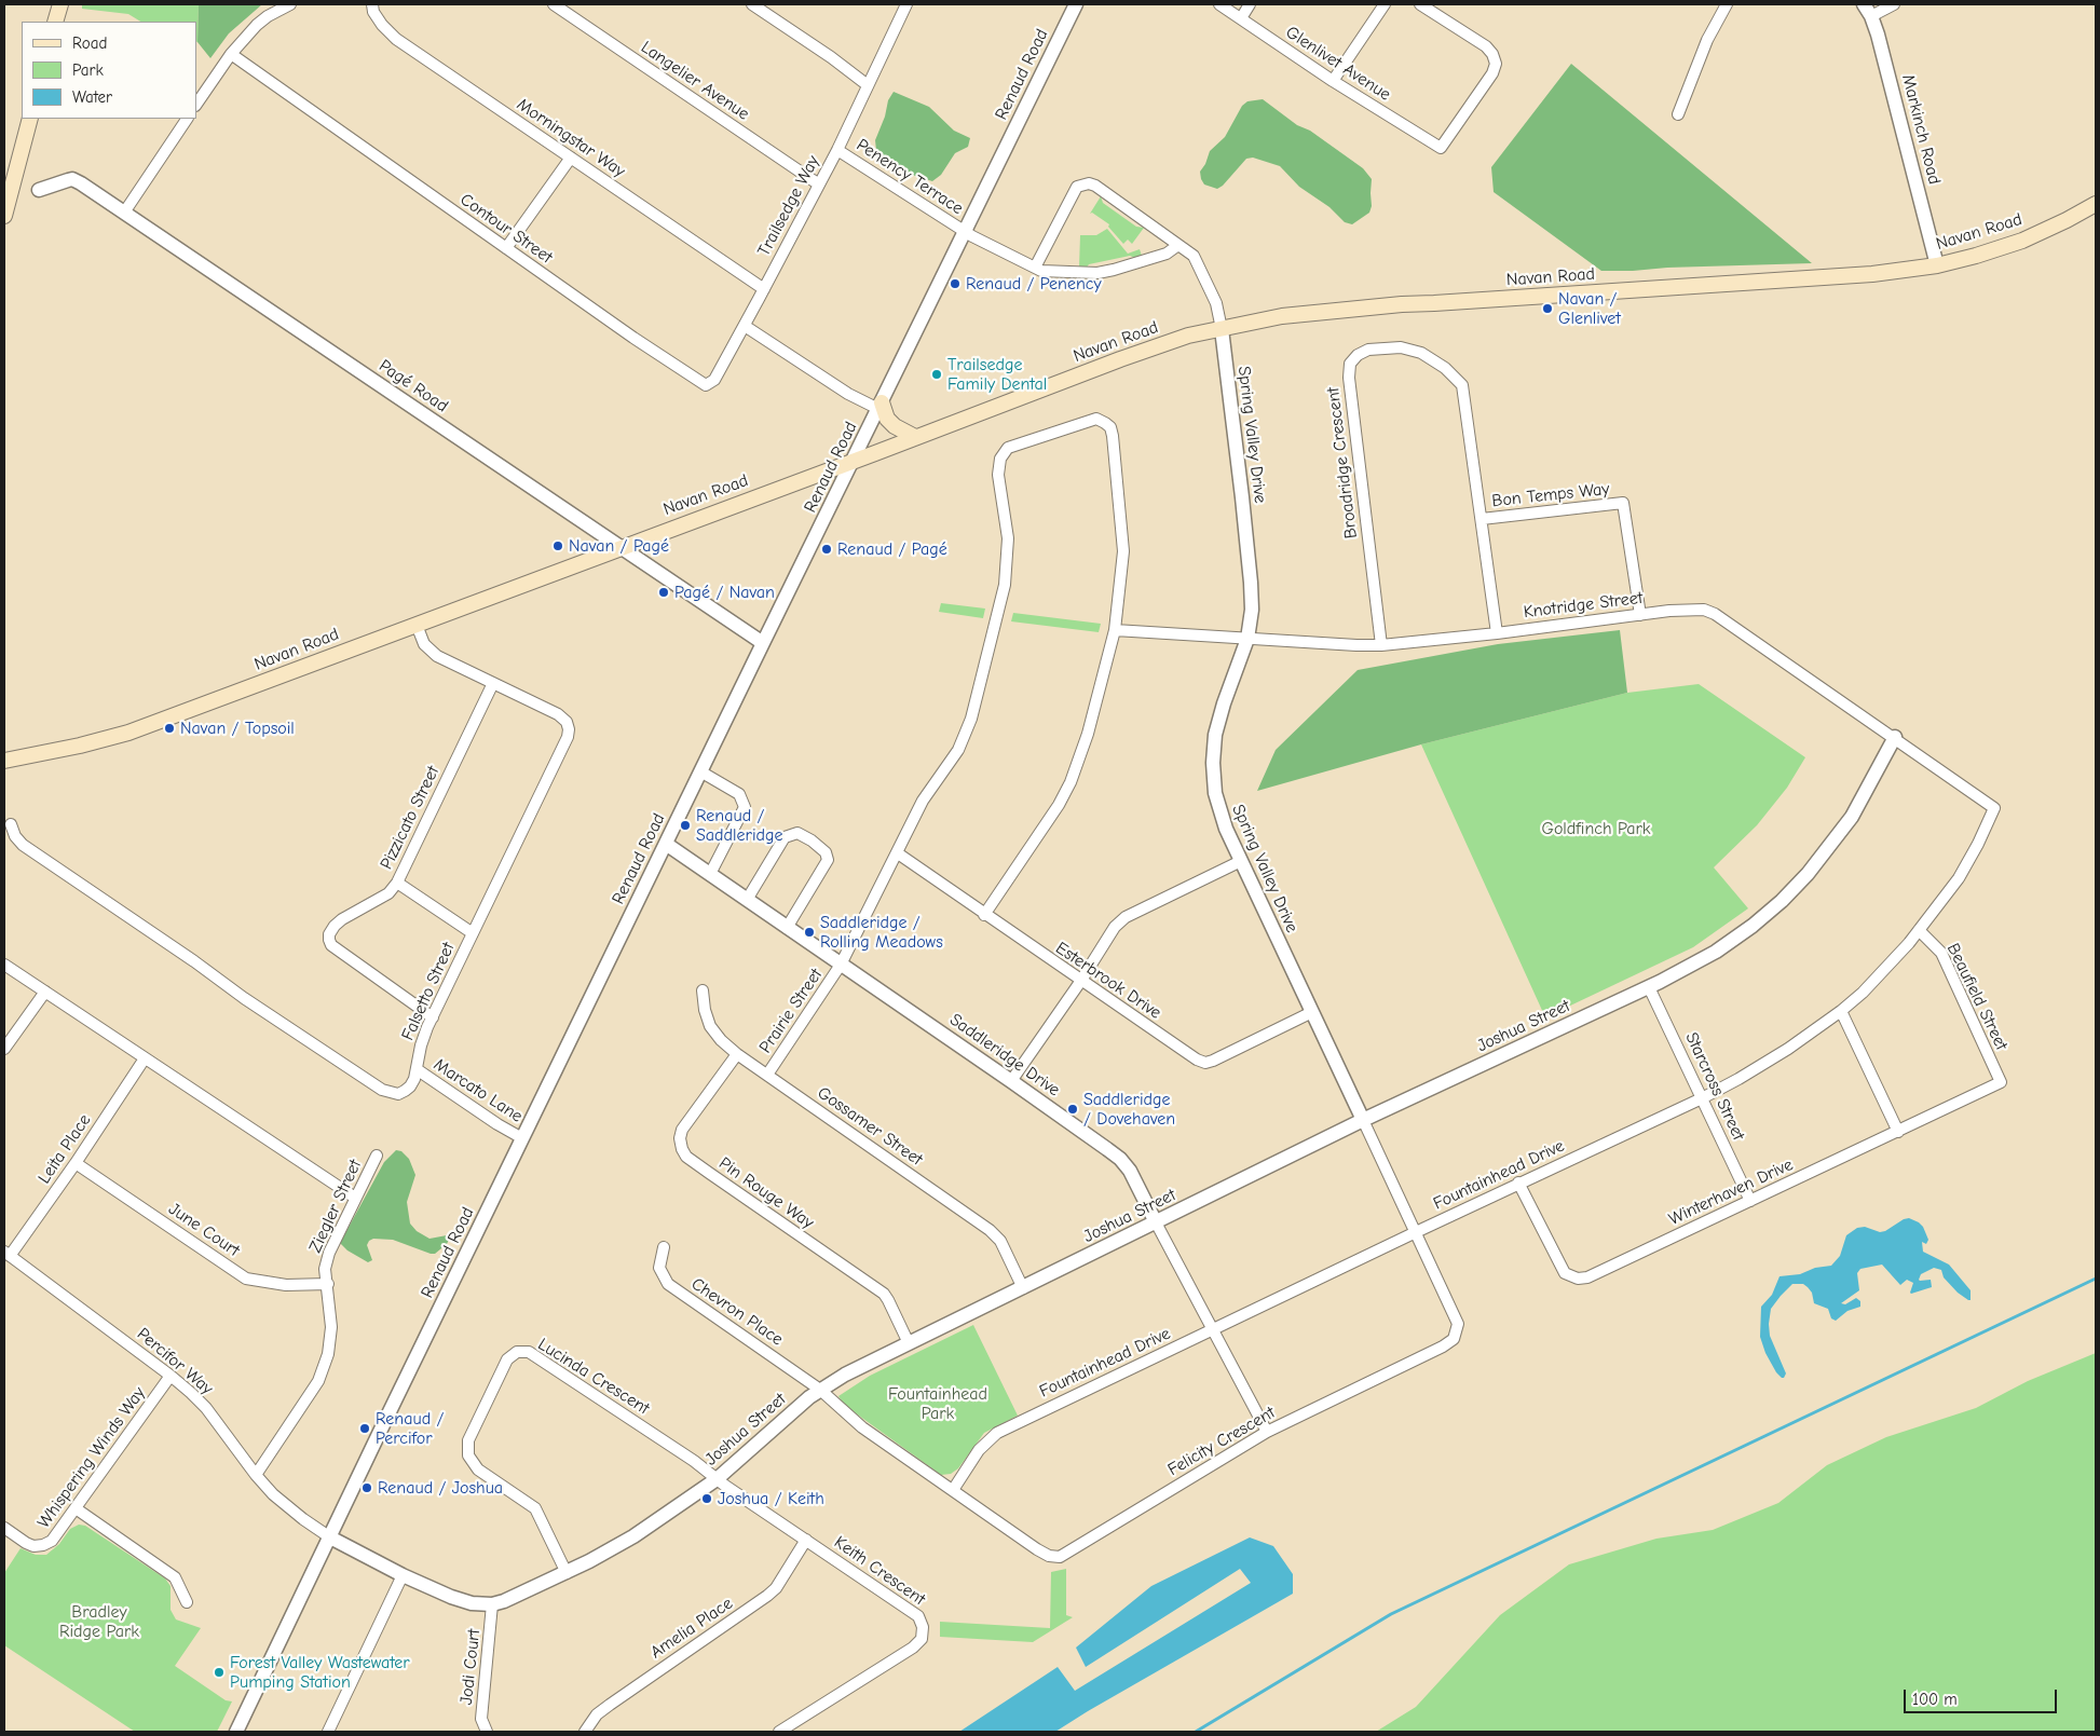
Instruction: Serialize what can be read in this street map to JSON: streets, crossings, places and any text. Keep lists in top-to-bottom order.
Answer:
{
  "streets": {
    "main road": ["Navan Road"],
    "street": [
      "Glenlivet Avenue",
      "Renaud Road",
      "Langelier Avenue",
      "Markinch Road",
      "Morningstar Way",
      "Penency Terrace",
      "Trailsedge Way",
      "Contour Street",
      "Pagé Road",
      "Spring Valley Drive",
      "Broadridge Crescent",
      "Bon Temps Way",
      "Knotridge Street",
      "Pizzicato Street",
      "Esterbrook Drive",
      "Falsetto Street",
      "Beaufield Street",
      "Prairie Street",
      "Joshua Street",
      "Saddleridge Drive",
      "Starcross Street",
      "Marcato Lane",
      "Gossamer Street",
      "Leita Place",
      "Fountainhead Drive",
      "Winterhaven Drive",
      "Pin Rouge Way",
      "Ziegler Street",
      "June Court",
      "Chevron Place",
      "Percifor Way",
      "Lucinda Crescent",
      "Felicity Crescent",
      "Whispering Winds Way",
      "Keith Crescent",
      "Amelia Place",
      "Jodi Court"
    ]
  },
  "crossings": [
    ["Renaud Road", "Penency Terrace"],
    ["Renaud Road", "Navan Road"],
    ["Renaud Road", "Pagé Road"],
    ["Renaud Road", "Joshua Street"],
    ["Renaud Road", "Saddleridge Drive"],
    ["Renaud Road", "Marcato Lane"],
    ["Renaud Road", "Percifor Way"],
    ["Langelier Avenue", "Trailsedge Way"],
    ["Markinch Road", "Navan Road"],
    ["Morningstar Way", "Trailsedge Way"],
    ["Penency Terrace", "Trailsedge Way"],
    ["Trailsedge Way", "Contour Street"],
    ["Navan Road", "Pagé Road"],
    ["Navan Road", "Spring Valley Drive"],
    ["Navan Road", "Falsetto Street"],
    ["Spring Valley Drive", "Knotridge Street"],
    ["Spring Valley Drive", "Esterbrook Drive"],
    ["Spring Valley Drive", "Joshua Street"],
    ["Spring Valley Drive", "Felicity Crescent"],
    ["Broadridge Crescent", "Bon Temps Way"],
    ["Broadridge Crescent", "Knotridge Street"],
    ["Bon Temps Way", "Knotridge Street"],
    ["Knotridge Street", "Prairie Street"],
    ["Knotridge Street", "Joshua Street"],
    ["Knotridge Street", "Fountainhead Drive"],
    ["Pizzicato Street", "Falsetto Street"],
    ["Esterbrook Drive", "Prairie Street"],
    ["Falsetto Street", "Marcato Lane"],
    ["Beaufield Street", "Fountainhead Drive"],
    ["Beaufield Street", "Winterhaven Drive"],
    ["Prairie Street", "Saddleridge Drive"],
    ["Prairie Street", "Gossamer Street"],
    ["Joshua Street", "Saddleridge Drive"],
    ["Joshua Street", "Starcross Street"],
    ["Joshua Street", "Gossamer Street"],
    ["Joshua Street", "Pin Rouge Way"],
    ["Joshua Street", "Chevron Place"],
    ["Joshua Street", "Percifor Way"],
    ["Joshua Street", "Lucinda Crescent"],
    ["Joshua Street", "Felicity Crescent"],
    ["Joshua Street", "Keith Crescent"],
    ["Joshua Street", "Jodi Court"],
    ["Saddleridge Drive", "Fountainhead Drive"],
    ["Saddleridge Drive", "Felicity Crescent"],
    ["Starcross Street", "Fountainhead Drive"],
    ["Starcross Street", "Winterhaven Drive"],
    ["Gossamer Street", "Pin Rouge Way"],
    ["Leita Place", "June Court"],
    ["Leita Place", "Percifor Way"],
    ["Fountainhead Drive", "Winterhaven Drive"],
    ["Fountainhead Drive", "Felicity Crescent"],
    ["Ziegler Street", "June Court"],
    ["Ziegler Street", "Percifor Way"],
    ["Chevron Place", "Felicity Crescent"],
    ["Percifor Way", "Whispering Winds Way"],
    ["Lucinda Crescent", "Keith Crescent"],
    ["Keith Crescent", "Amelia Place"]
  ],
  "parks": ["Goldfinch Park", "Fountainhead Park", "Bradley Ridge Park"],
  "places": [
    "Renaud / Penency",
    "Navan / Glenlivet",
    "Trailsedge Family Dental",
    "Navan / Pagé",
    "Renaud / Pagé",
    "Pagé / Navan",
    "Navan / Topsoil",
    "Renaud / Saddleridge",
    "Saddleridge / Rolling Meadows",
    "Saddleridge / Dovehaven",
    "Renaud / Percifor",
    "Renaud / Joshua",
    "Joshua / Keith",
    "Forest Valley Wastewater Pumping Station"
  ],
  "legend": ["Road", "Park", "Water"],
  "scale_bar": "100 m"
}
